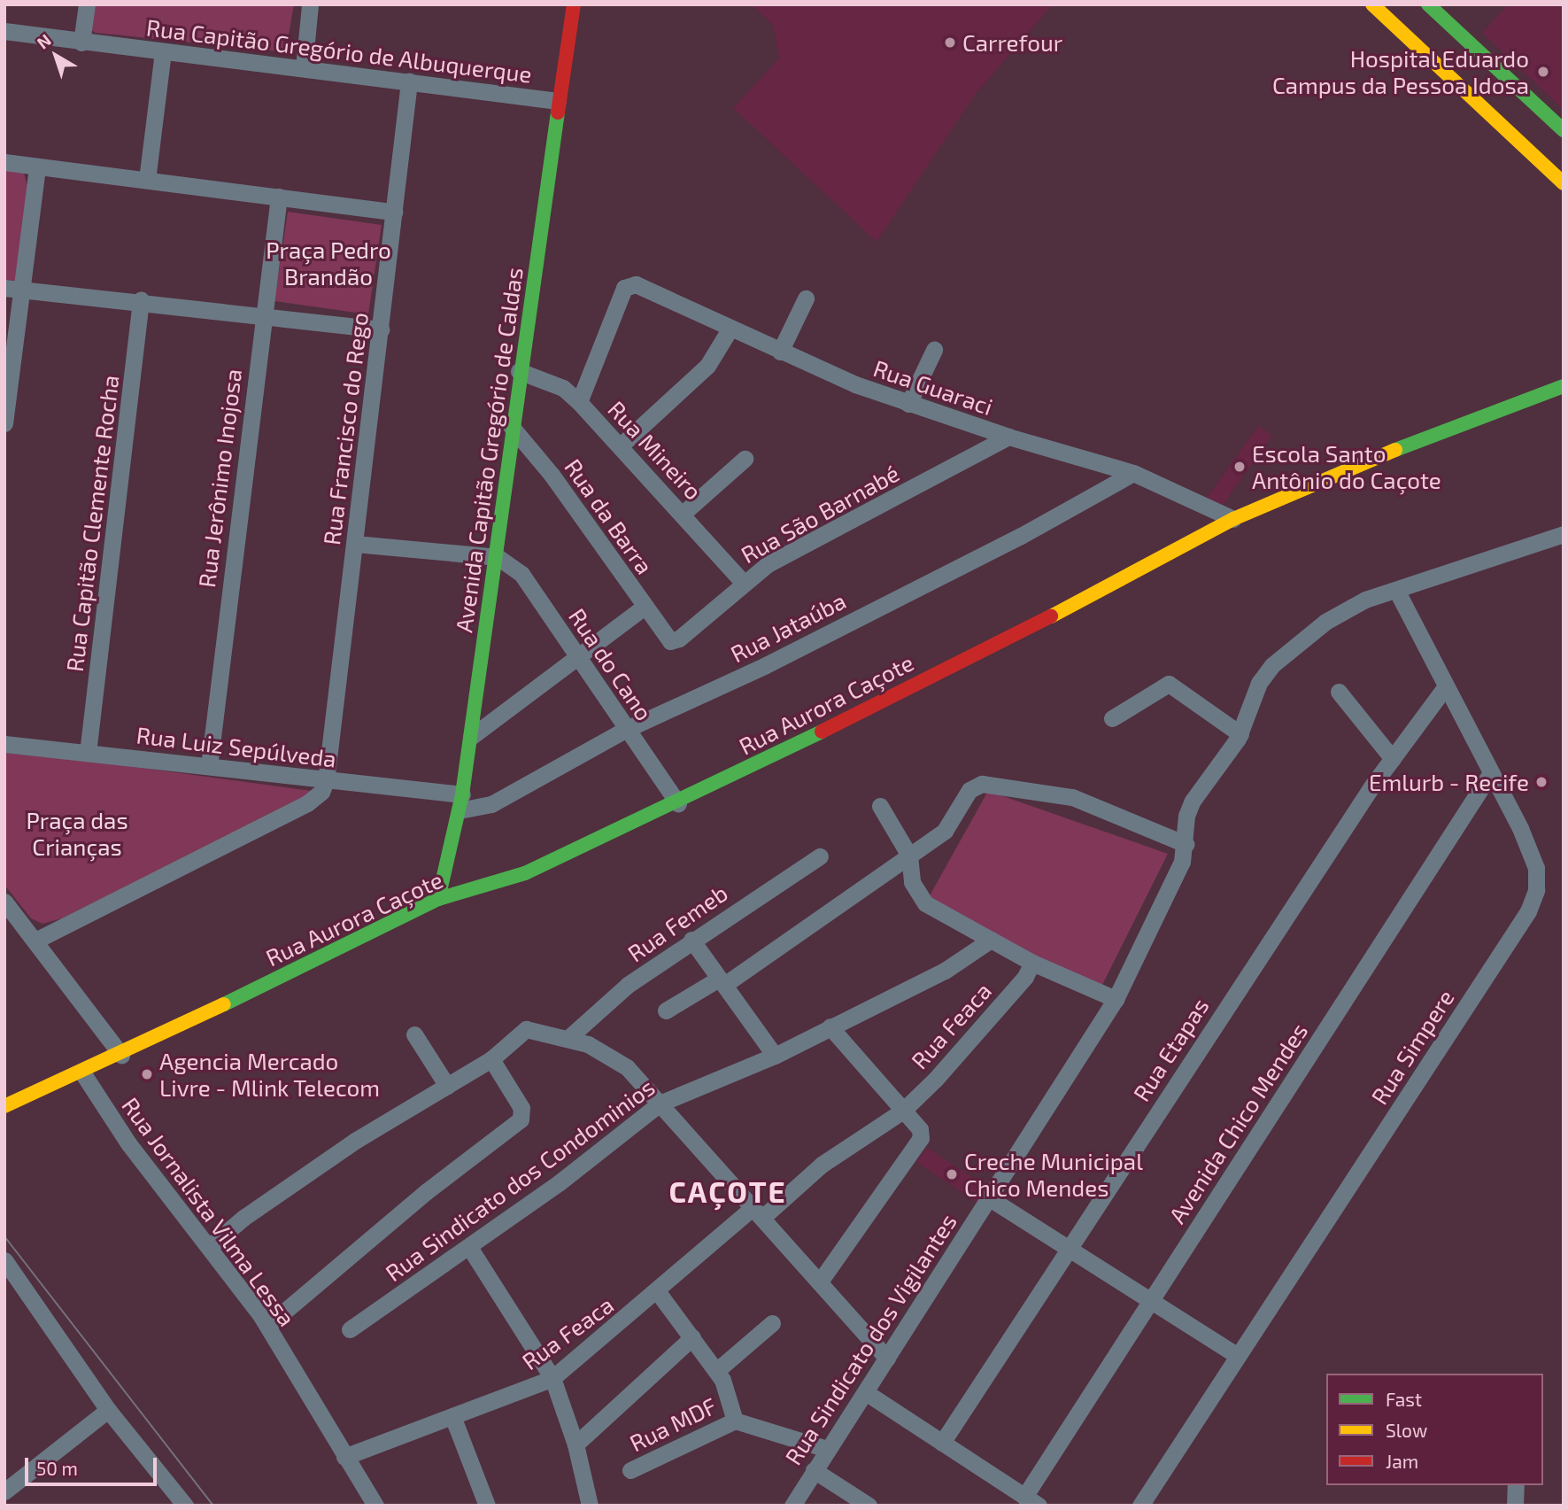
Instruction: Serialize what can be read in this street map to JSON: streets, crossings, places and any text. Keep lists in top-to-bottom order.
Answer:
{
  "streets": {
    "main road": ["Avenida Capitão Gregório de Caldas", "Rua Aurora Caçote"],
    "street": [
      "Rua Capitão Gregório de Albuquerque",
      "Rua Guaraci",
      "Rua Francisco do Rego",
      "Rua Mineiro",
      "Rua Jerônimo Inojosa",
      "Rua São Barnabé",
      "Rua da Barra",
      "Rua Capitão Clemente Rocha",
      "Rua Jataúba",
      "Rua do Cano",
      "Rua Luiz Sepúlveda",
      "Rua Femeb",
      "Rua Feaca",
      "Rua Simpere",
      "Rua Etapas",
      "Avenida Chico Mendes",
      "Rua Sindicato dos Condominios",
      "Rua Jornalista Vilma Lessa",
      "Rua Sindicato dos Vigilantes",
      "Rua MDF"
    ]
  },
  "crossings": [
    ["Rua Capitão Gregório de Albuquerque", "Rua Francisco do Rego"],
    ["Rua Capitão Gregório de Albuquerque", "Avenida Capitão Gregório de Caldas"],
    ["Rua Guaraci", "Rua Mineiro"],
    ["Rua Guaraci", "Rua São Barnabé"],
    ["Rua Guaraci", "Rua Jataúba"],
    ["Rua Guaraci", "Rua Aurora Caçote"],
    ["Rua Francisco do Rego", "Rua Luiz Sepúlveda"],
    ["Avenida Capitão Gregório de Caldas", "Rua Mineiro"],
    ["Avenida Capitão Gregório de Caldas", "Rua da Barra"],
    ["Avenida Capitão Gregório de Caldas", "Rua Jataúba"],
    ["Avenida Capitão Gregório de Caldas", "Rua do Cano"],
    ["Avenida Capitão Gregório de Caldas", "Rua Aurora Caçote"],
    ["Avenida Capitão Gregório de Caldas", "Rua Luiz Sepúlveda"],
    ["Rua Mineiro", "Rua São Barnabé"],
    ["Rua Jerônimo Inojosa", "Rua Luiz Sepúlveda"],
    ["Rua São Barnabé", "Rua da Barra"],
    ["Rua Capitão Clemente Rocha", "Rua Luiz Sepúlveda"],
    ["Rua Jataúba", "Rua do Cano"],
    ["Rua Jataúba", "Rua Luiz Sepúlveda"],
    ["Rua do Cano", "Rua Aurora Caçote"],
    ["Rua Aurora Caçote", "Rua Jornalista Vilma Lessa"],
    ["Rua Feaca", "Rua Jornalista Vilma Lessa"],
    ["Rua Simpere", "Rua Etapas"],
    ["Rua Simpere", "Avenida Chico Mendes"],
    ["Rua Simpere", "Rua Sindicato dos Vigilantes"]
  ],
  "districts": ["CAÇOTE"],
  "parks": ["Praça Pedro Brandão", "Praça das Crianças"],
  "places": [
    "Carrefour",
    "Hospital Eduardo Campus da Pessoa Idosa",
    "Escola Santo Antônio do Caçote",
    "Emlurb - Recife",
    "Agencia Mercado Livre - Mlink Telecom",
    "Creche Municipal Chico Mendes"
  ],
  "legend": ["Fast", "Slow", "Jam"],
  "scale_bar": "50 m",
  "north": "top left"
}
